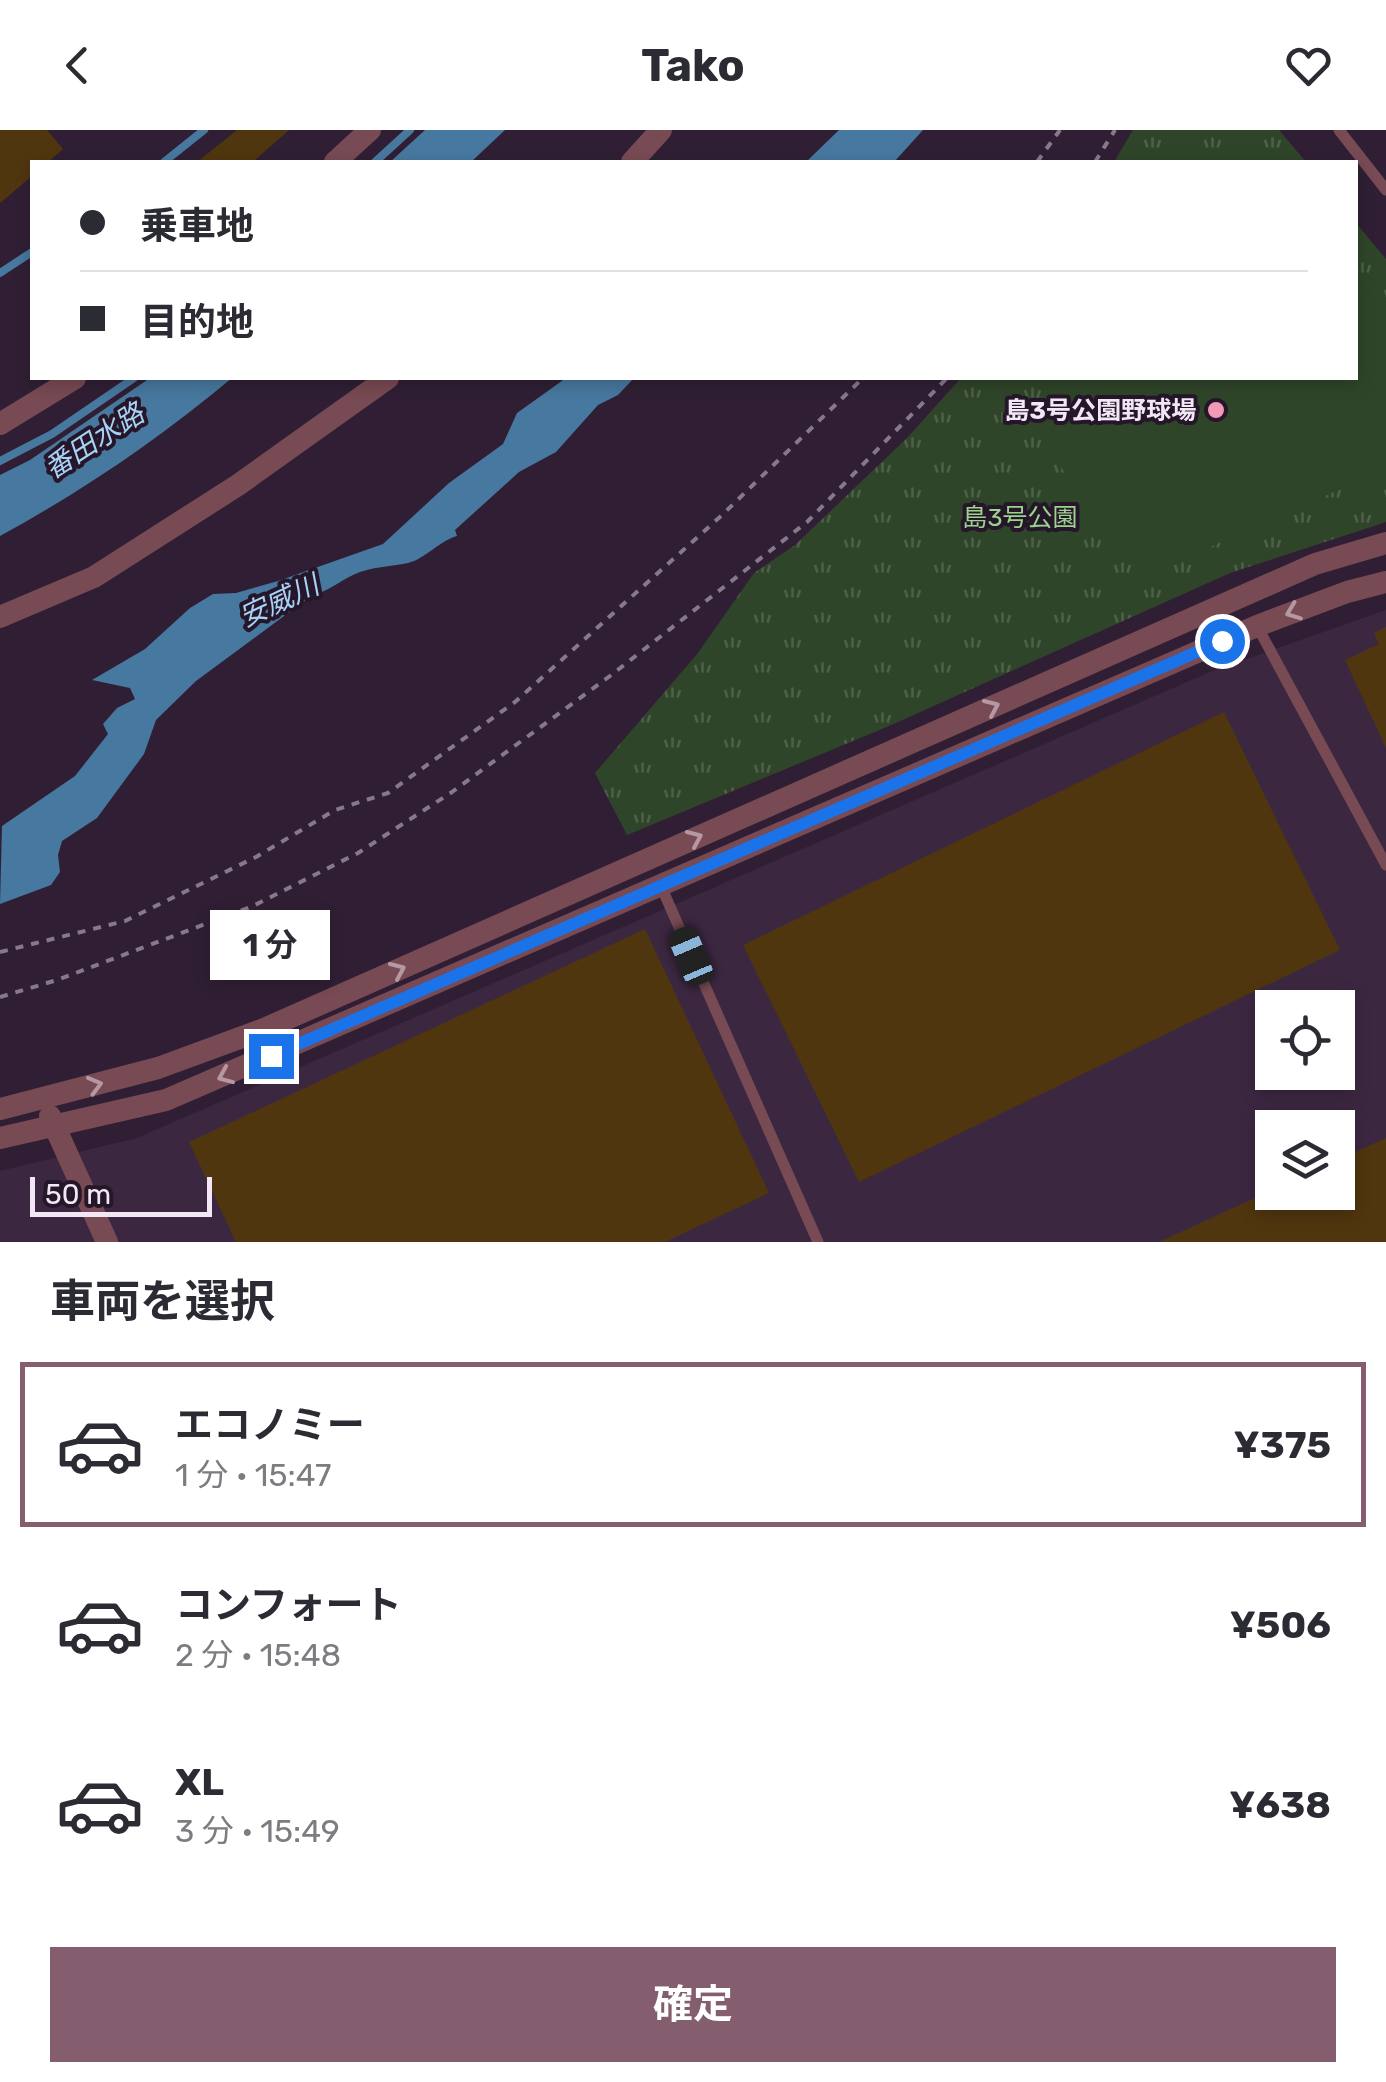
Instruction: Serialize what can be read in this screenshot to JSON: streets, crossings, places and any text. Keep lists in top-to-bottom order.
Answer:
{
  "water": ["番田水路", "安威川"],
  "parks": ["島3号公園"],
  "places": ["島3号公園野球場"],
  "scale_bar": "50 m",
  "page": {
    "header": "Tako",
    "banner": ["乗車地", "目的地"],
    "bubble": "1 分",
    "scale": "50 m",
    "heading": "車両を選択",
    "list": [
      {
        "name": "エコノミー",
        "note": "1 分 · 15:47",
        "value": "¥375"
      },
      {
        "name": "コンフォート",
        "note": "2 分 · 15:48",
        "value": "¥506"
      },
      {
        "name": "XL",
        "note": "3 分 · 15:49",
        "value": "¥638"
      }
    ],
    "buttons": "確定"
  }
}
